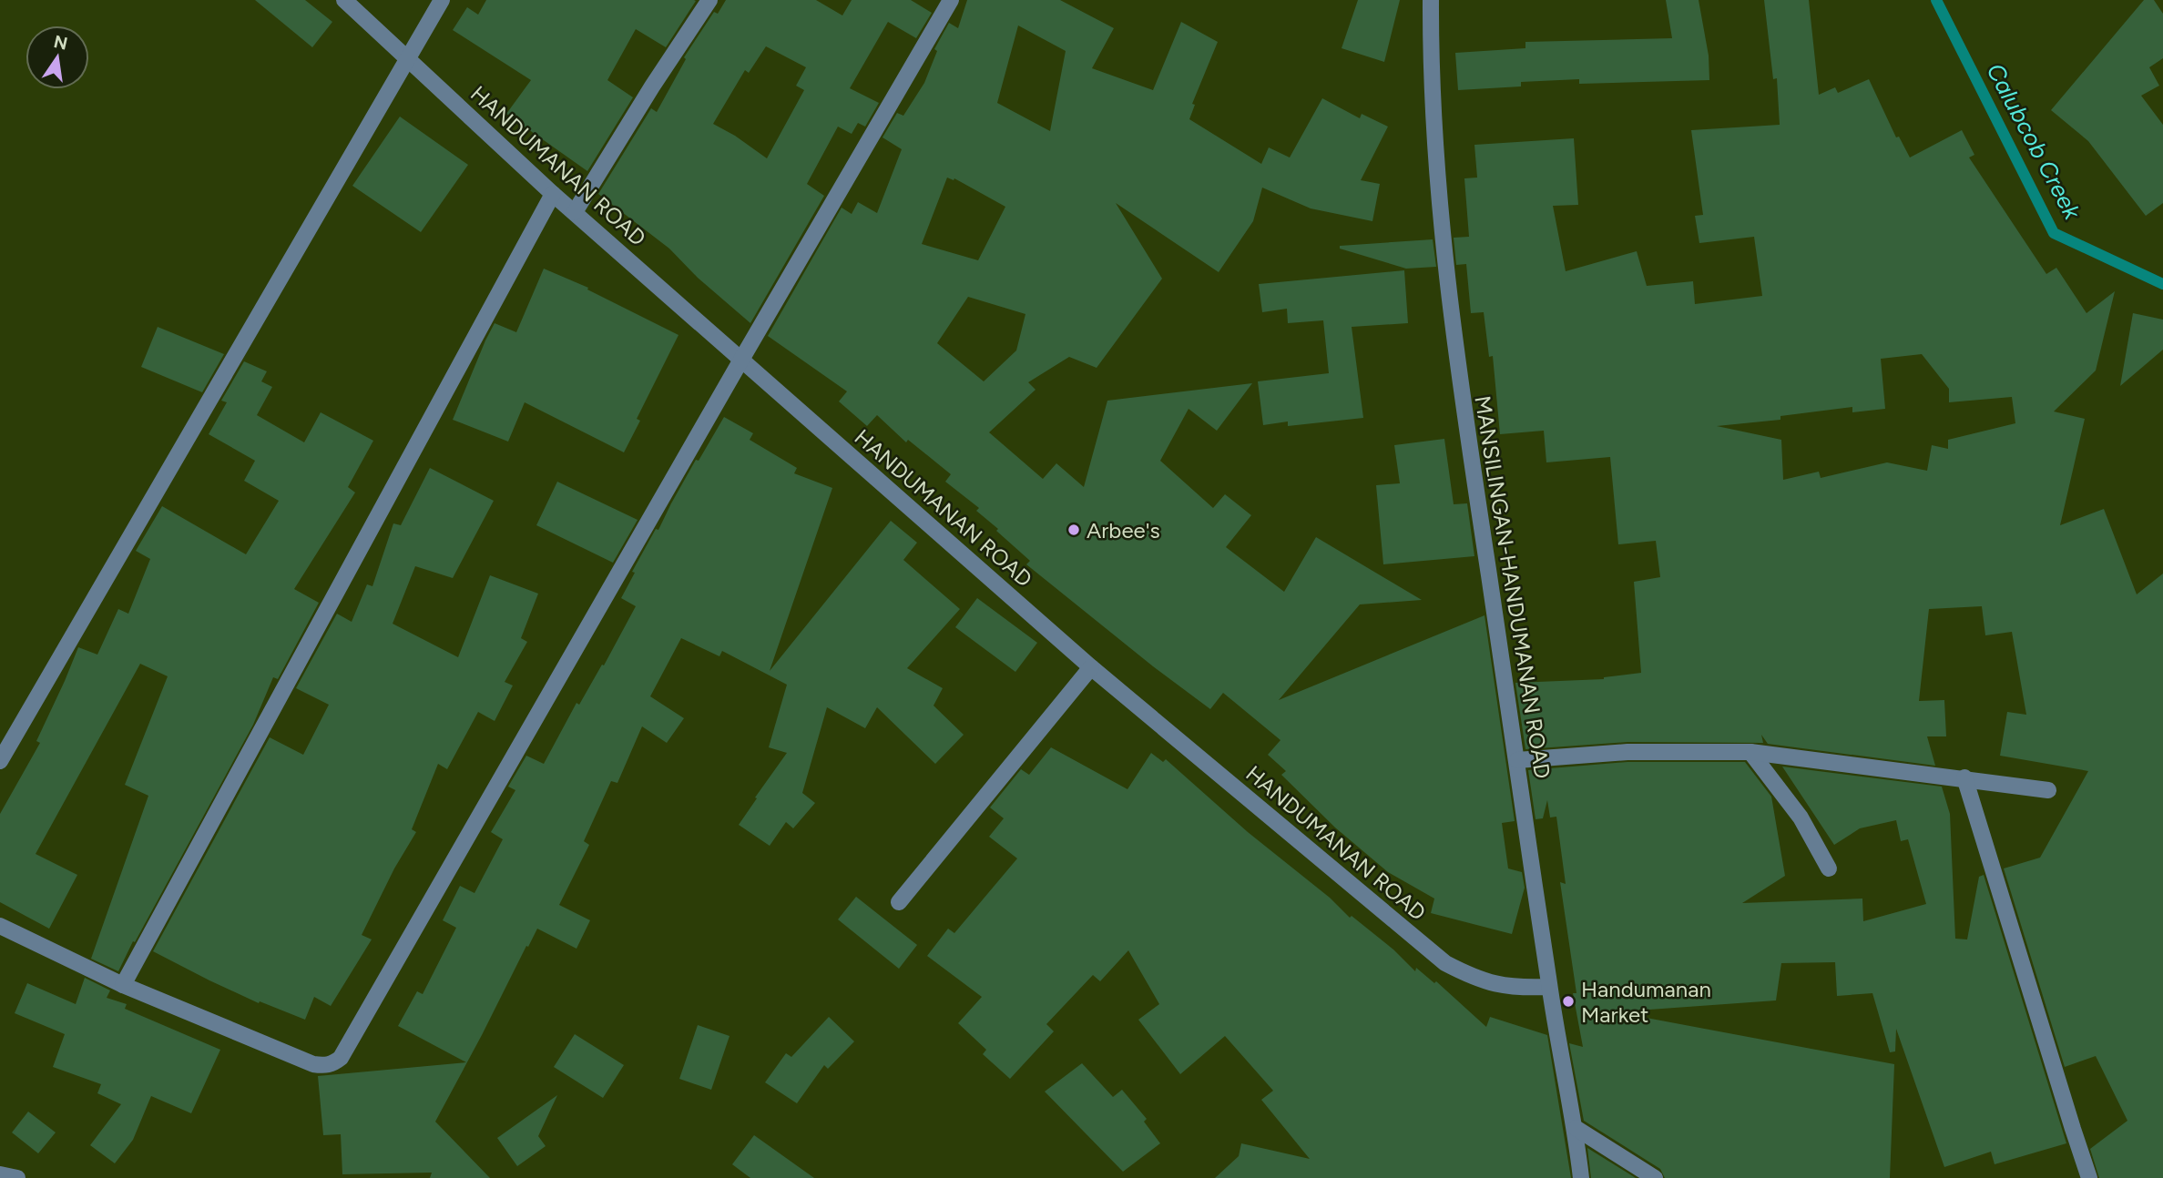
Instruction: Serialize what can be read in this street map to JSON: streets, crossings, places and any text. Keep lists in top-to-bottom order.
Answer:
{
  "streets": {
    "street": ["HANDUMANAN ROAD", "MANSILINGAN-HANDUMANAN ROAD"]
  },
  "crossings": [
    ["HANDUMANAN ROAD", "MANSILINGAN-HANDUMANAN ROAD"]
  ],
  "water": ["Calubcob Creek"],
  "places": ["Arbee's", "Handumanan Market"],
  "north": "top"
}
